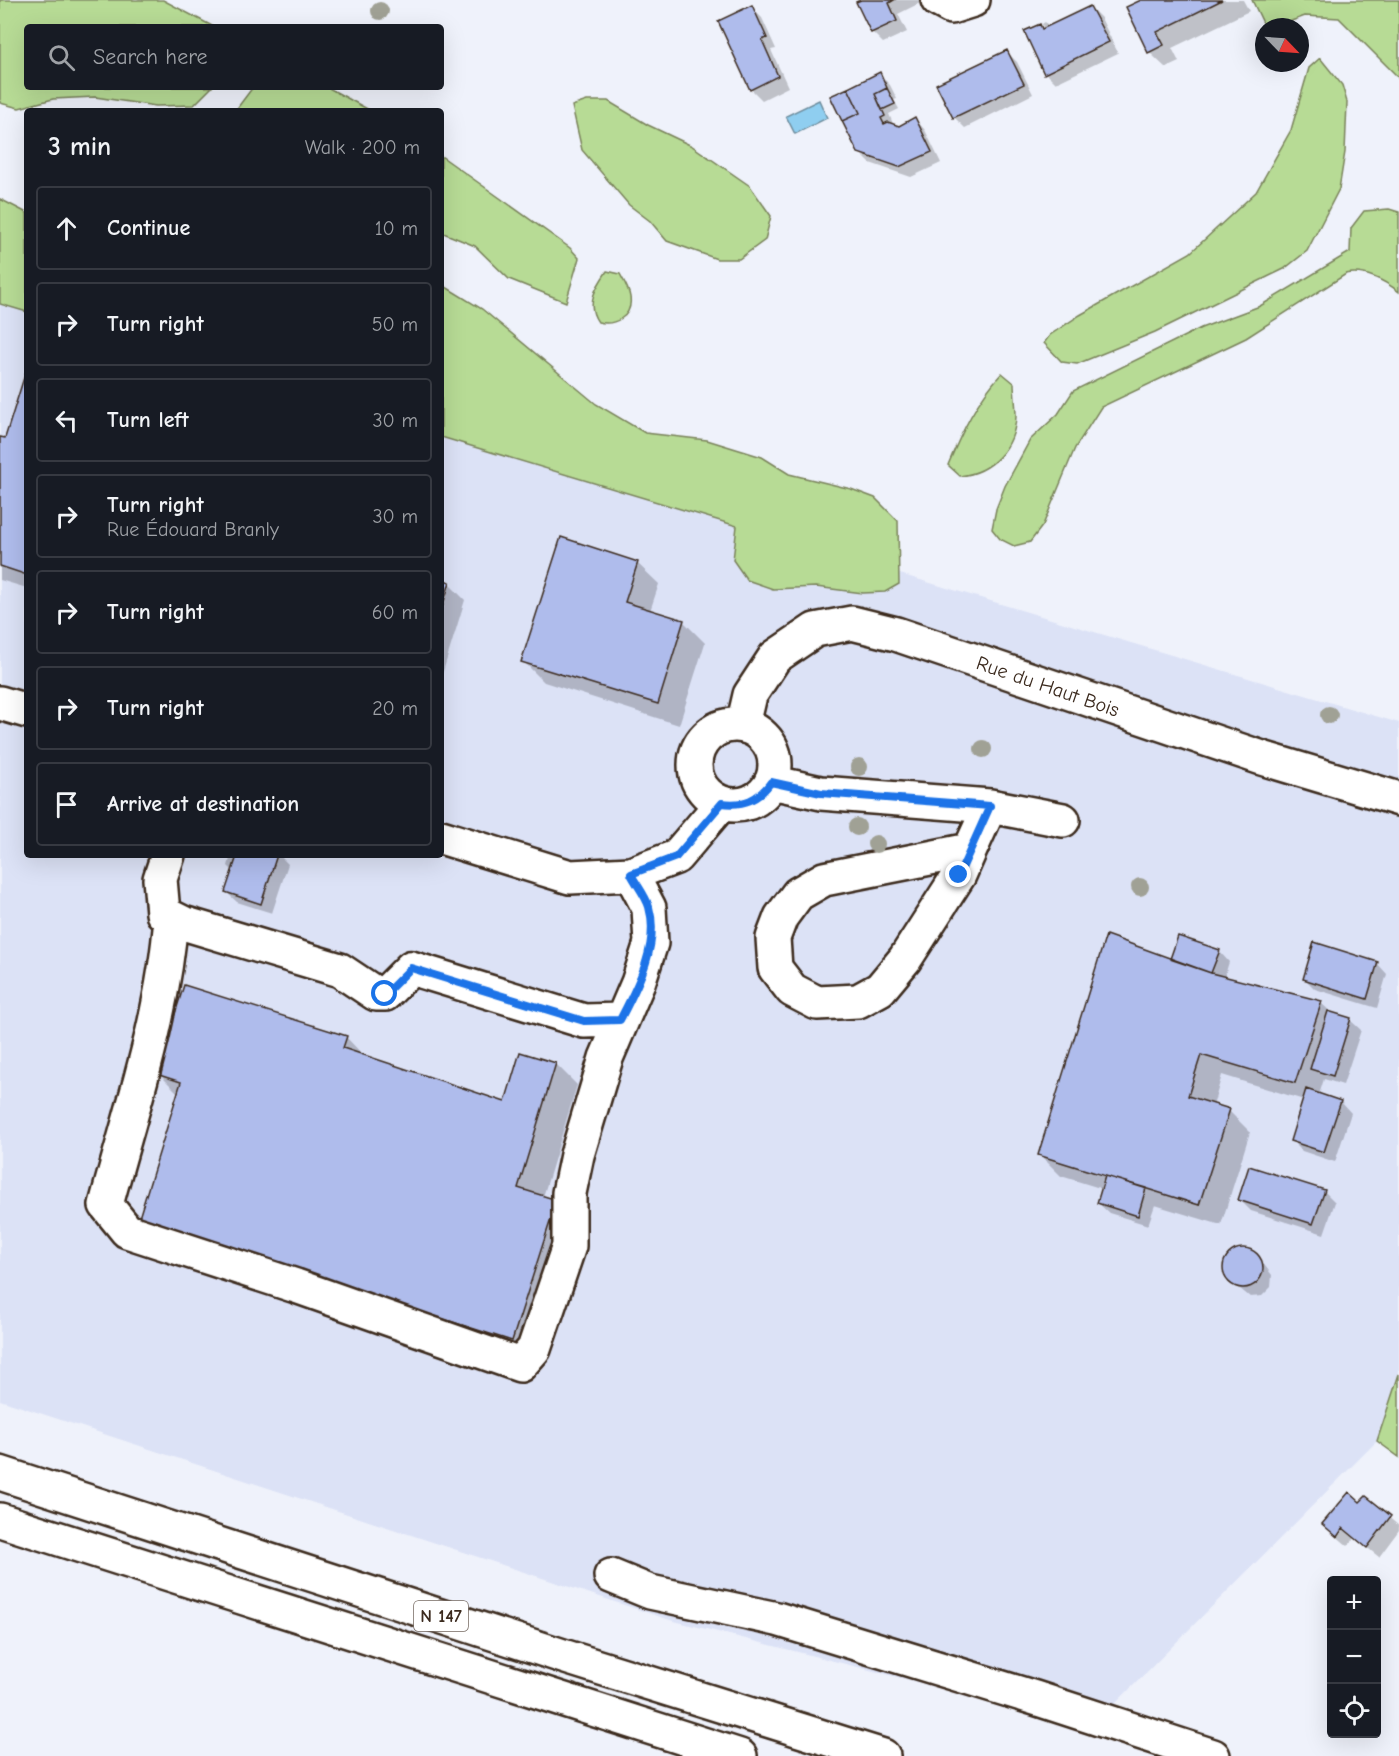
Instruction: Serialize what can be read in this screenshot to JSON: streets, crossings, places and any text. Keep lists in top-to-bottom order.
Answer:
{
  "streets": {
    "main road": ["Rue du Haut Bois", "N 147"]
  },
  "north": "bottom right",
  "page": {
    "search": "Search here",
    "heading": ["3 min", "Walk · 200 m"],
    "list": [
      ["Continue", "10 m"],
      ["Turn right", "50 m"],
      ["Turn left", "30 m"],
      ["Turn right", "Rue Édouard Branly", "30 m"],
      ["Turn right", "60 m"],
      ["Turn right", "20 m"],
      "Arrive at destination"
    ],
    "map_buttons": ["+", "−"]
  }
}
